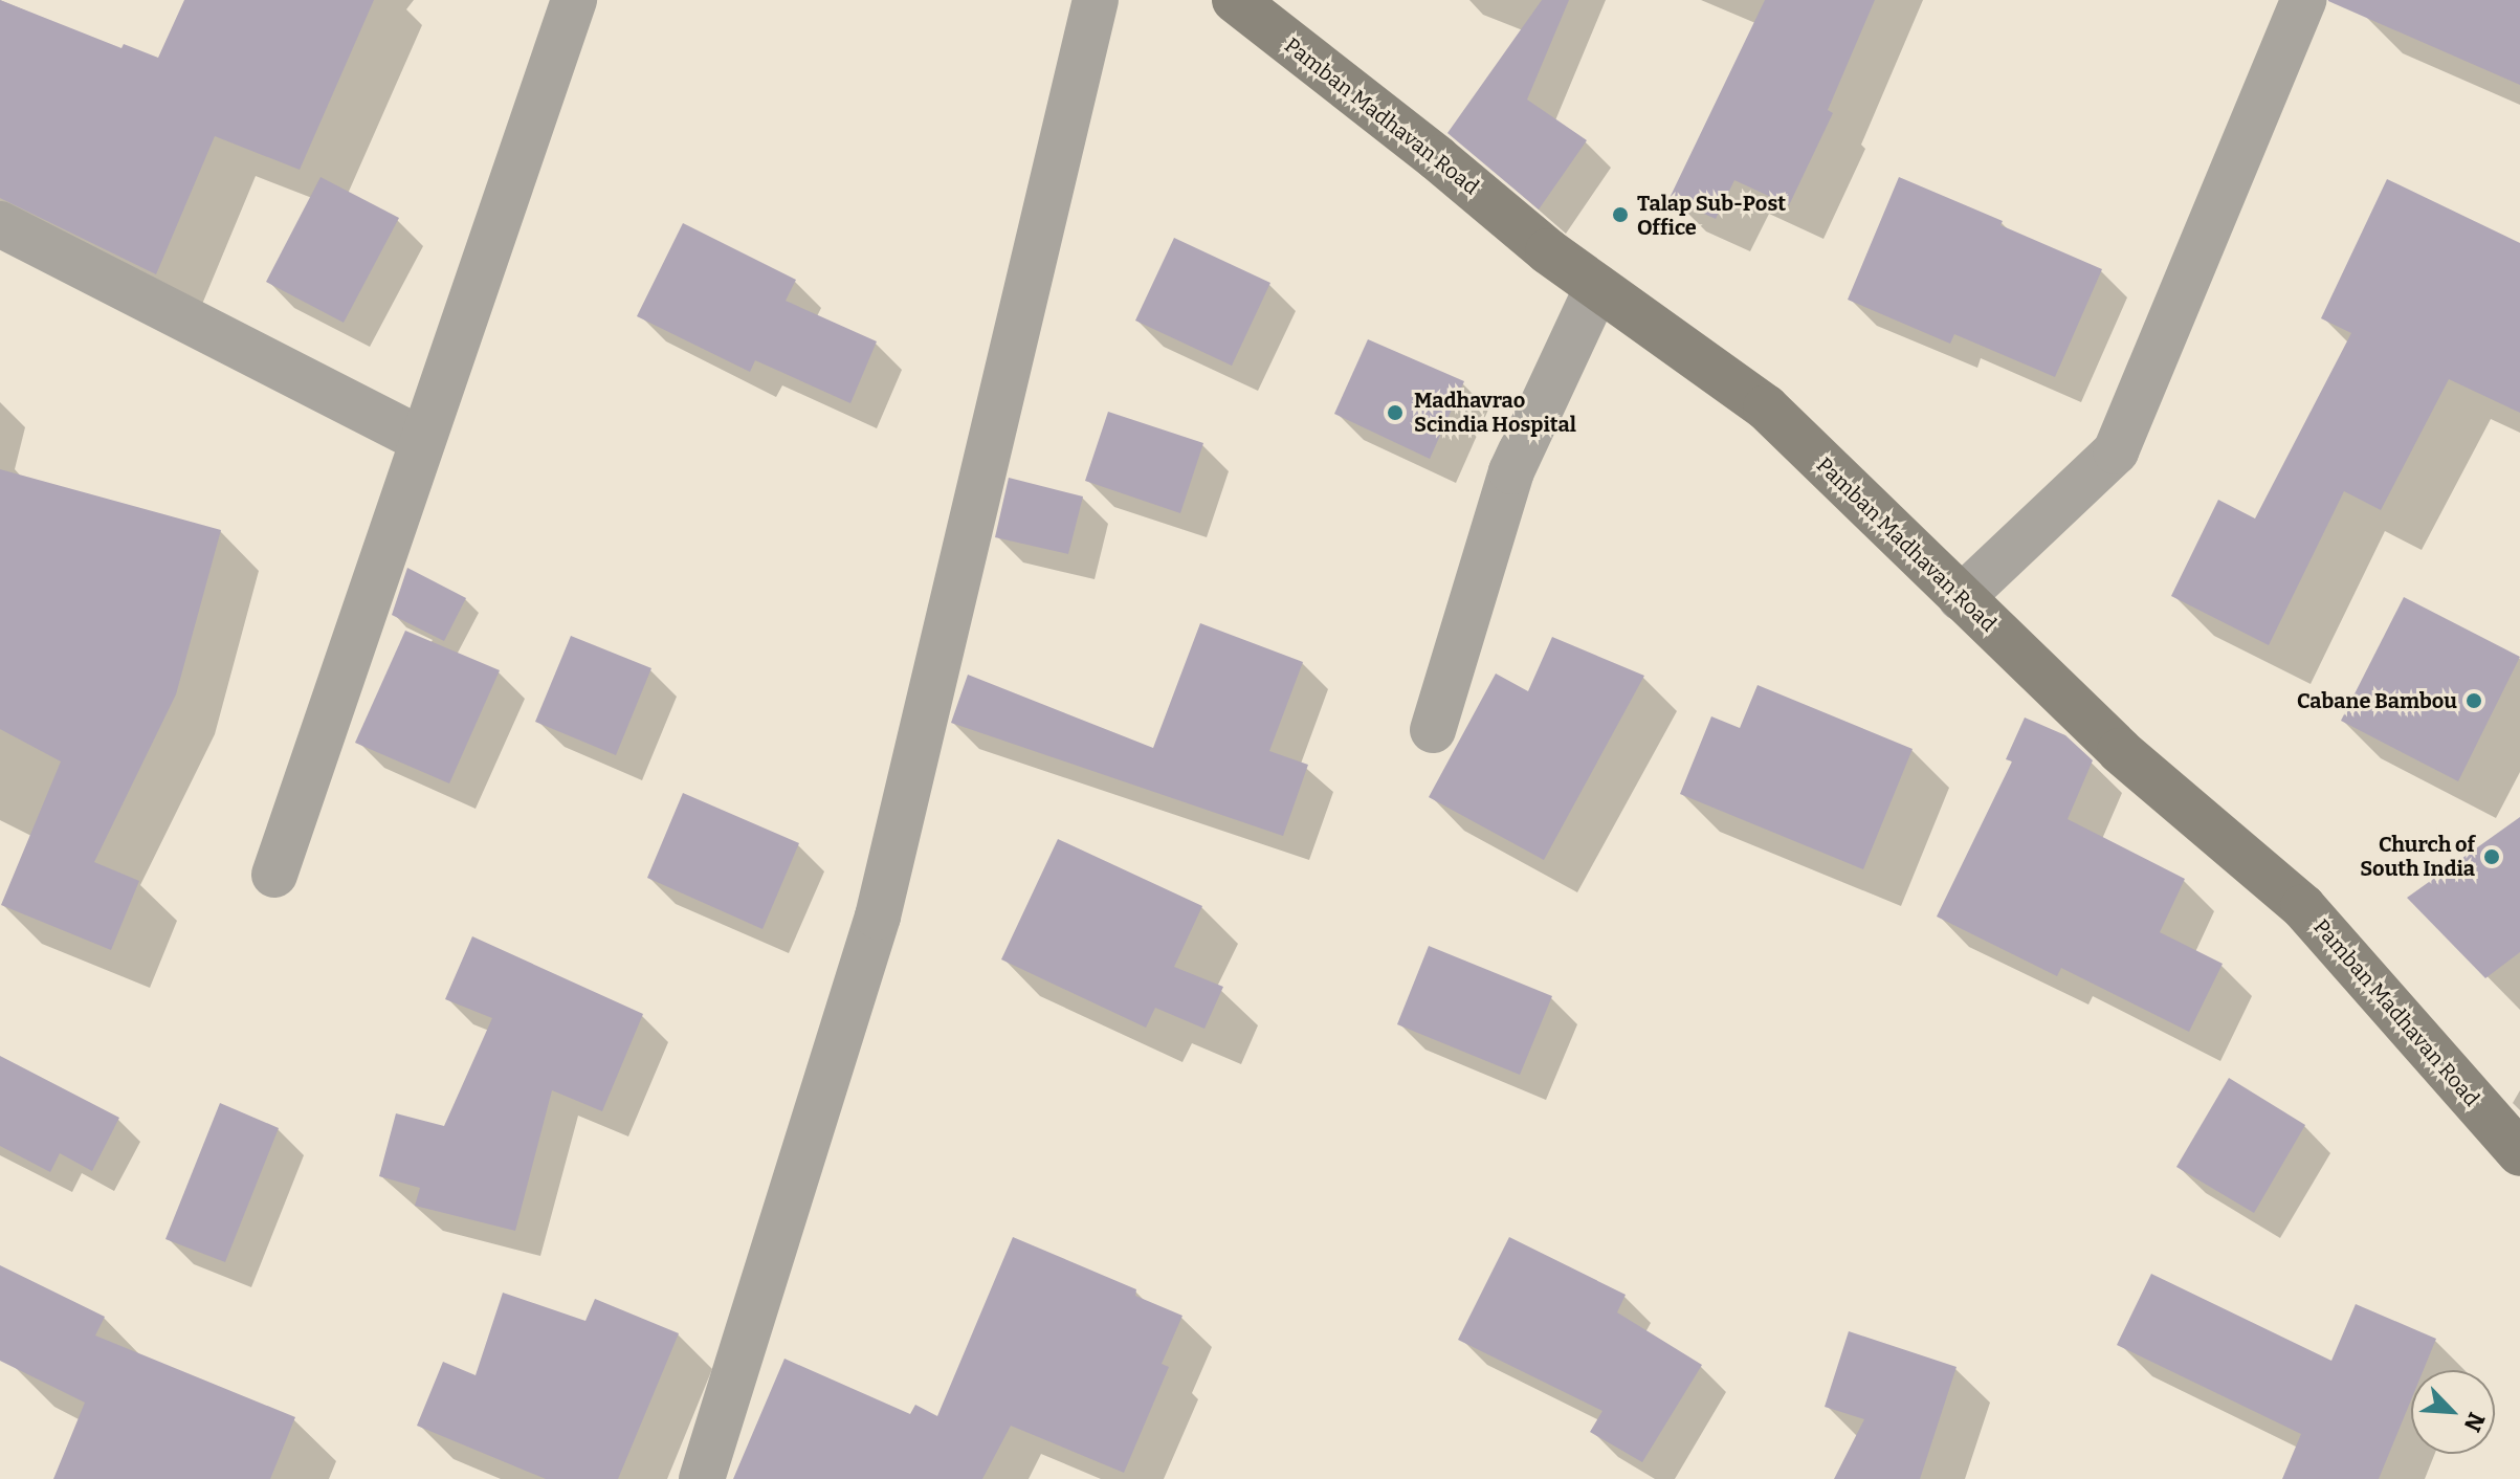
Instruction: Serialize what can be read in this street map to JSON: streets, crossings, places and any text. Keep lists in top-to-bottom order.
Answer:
{
  "streets": {
    "main road": ["Pamban Madhavan Road"]
  },
  "places": [
    "Talap Sub-Post Office",
    "Madhavrao Scindia Hospital",
    "Cabane Bambou",
    "Church of South India"
  ],
  "north": "bottom right"
}
